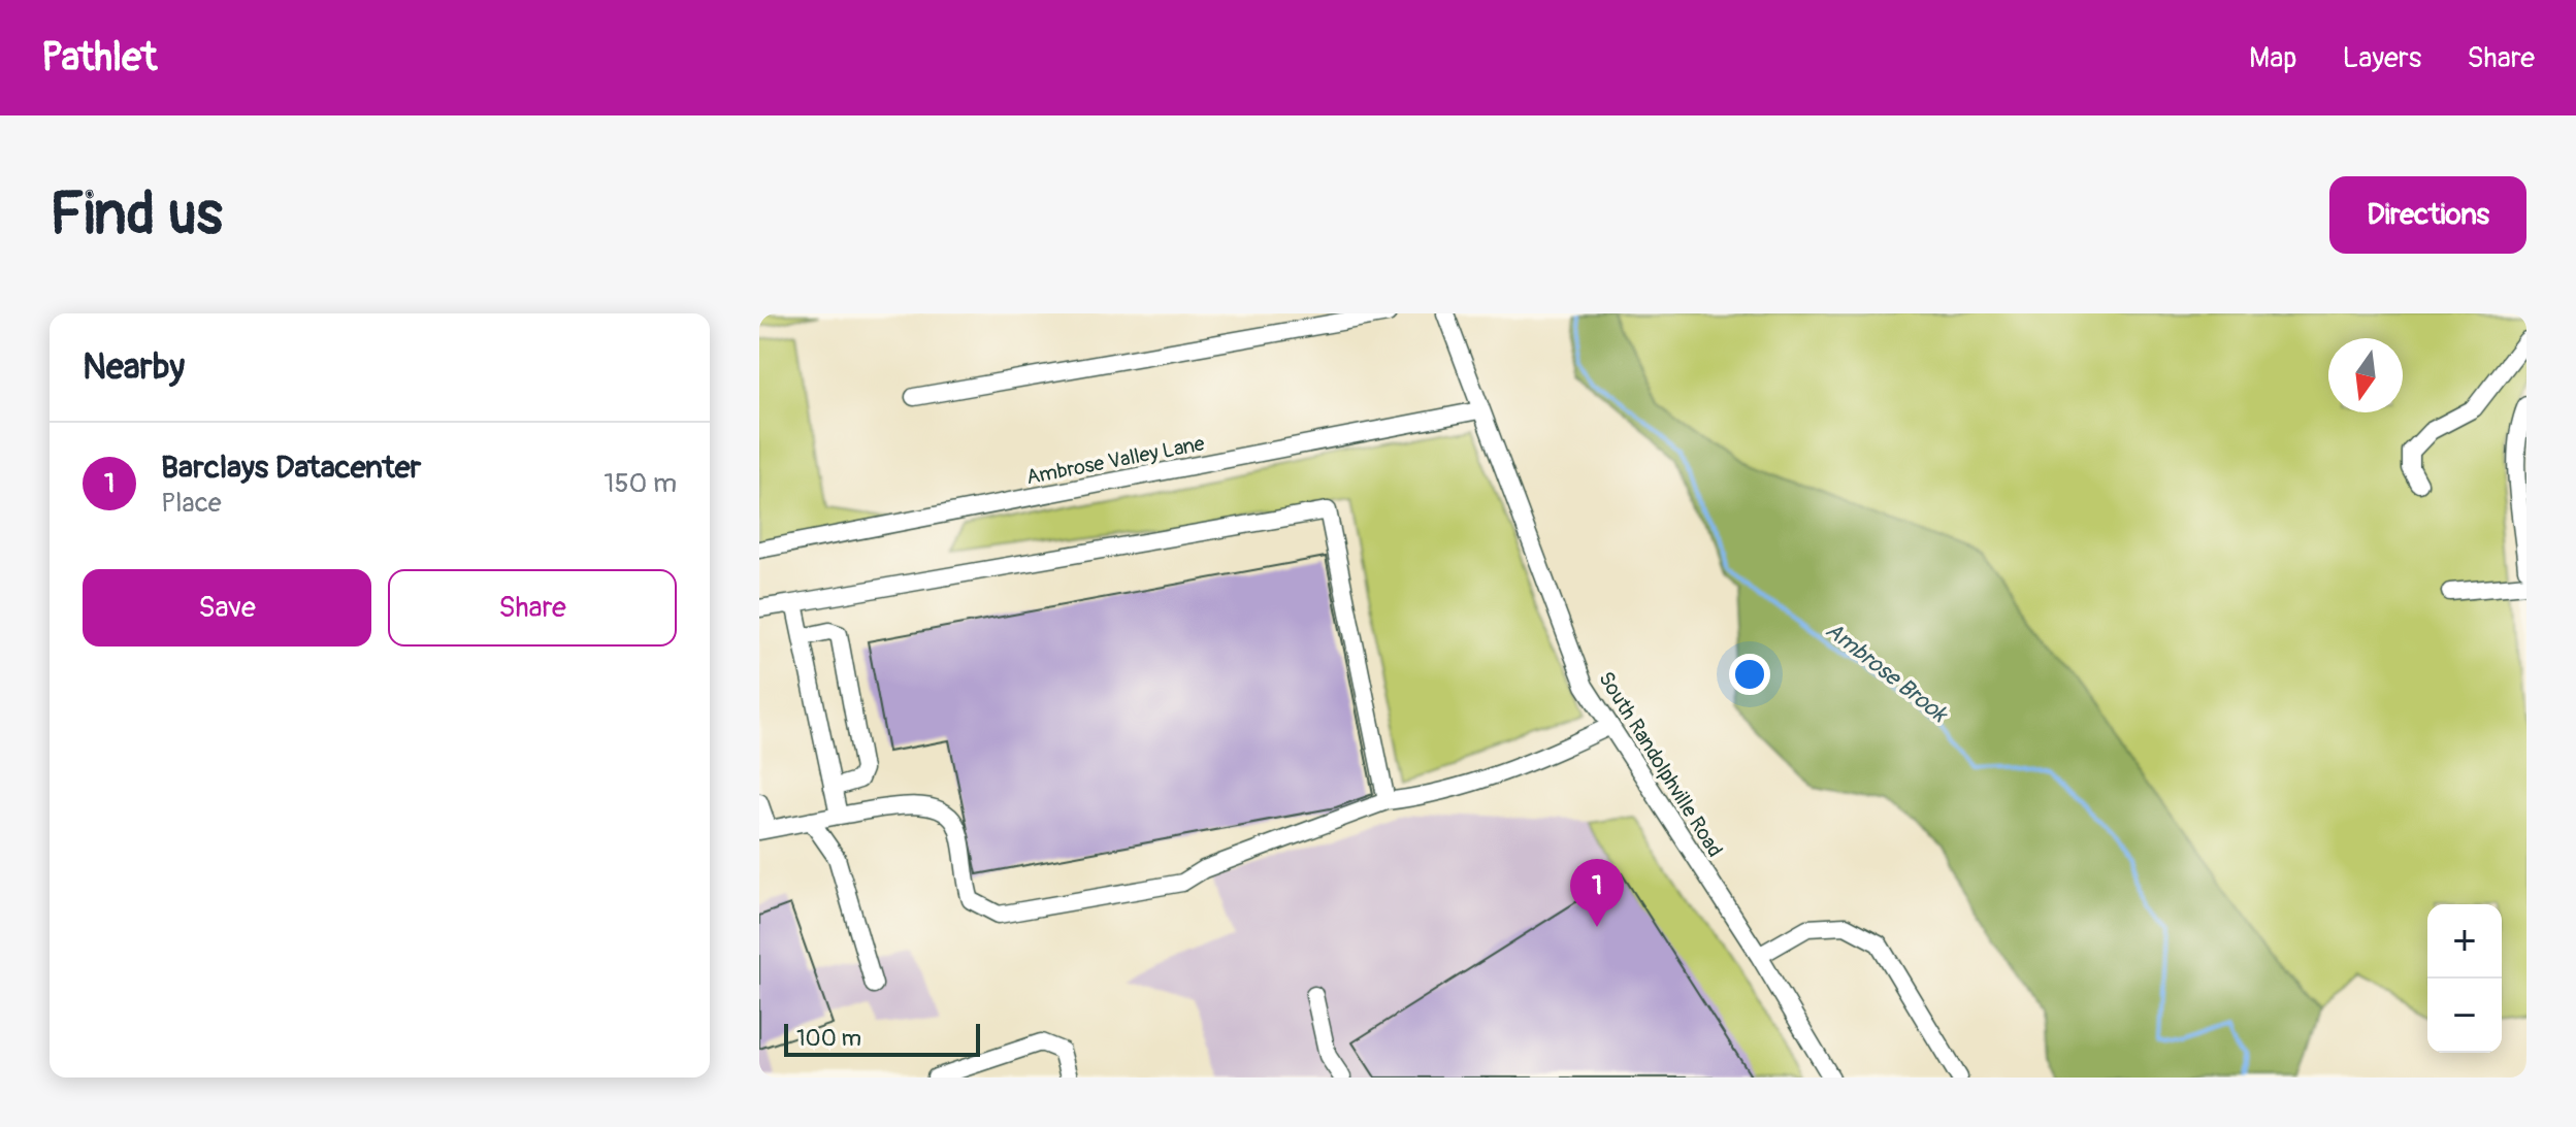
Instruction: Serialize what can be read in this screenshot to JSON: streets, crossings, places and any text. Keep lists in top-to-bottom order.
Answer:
{
  "streets": {
    "street": ["Ambrose Valley Lane", "South Randolphville Road"]
  },
  "crossings": [
    ["Ambrose Valley Lane", "South Randolphville Road"]
  ],
  "water": ["Ambrose Brook"],
  "scale_bar": "100 m",
  "north": "bottom",
  "page": {
    "header": "Pathlet",
    "nav": ["Map", "Layers", "Share"],
    "buttons": [
      "Directions",
      ["Save", "Share"]
    ],
    "title": "Find us",
    "heading": "Nearby",
    "list": [
      {
        "mark": "1",
        "name": "Barclays Datacenter",
        "note": "Place",
        "value": "150 m"
      }
    ],
    "pins": "1",
    "map_buttons": ["+", "−"],
    "scale": "100 m"
  }
}
